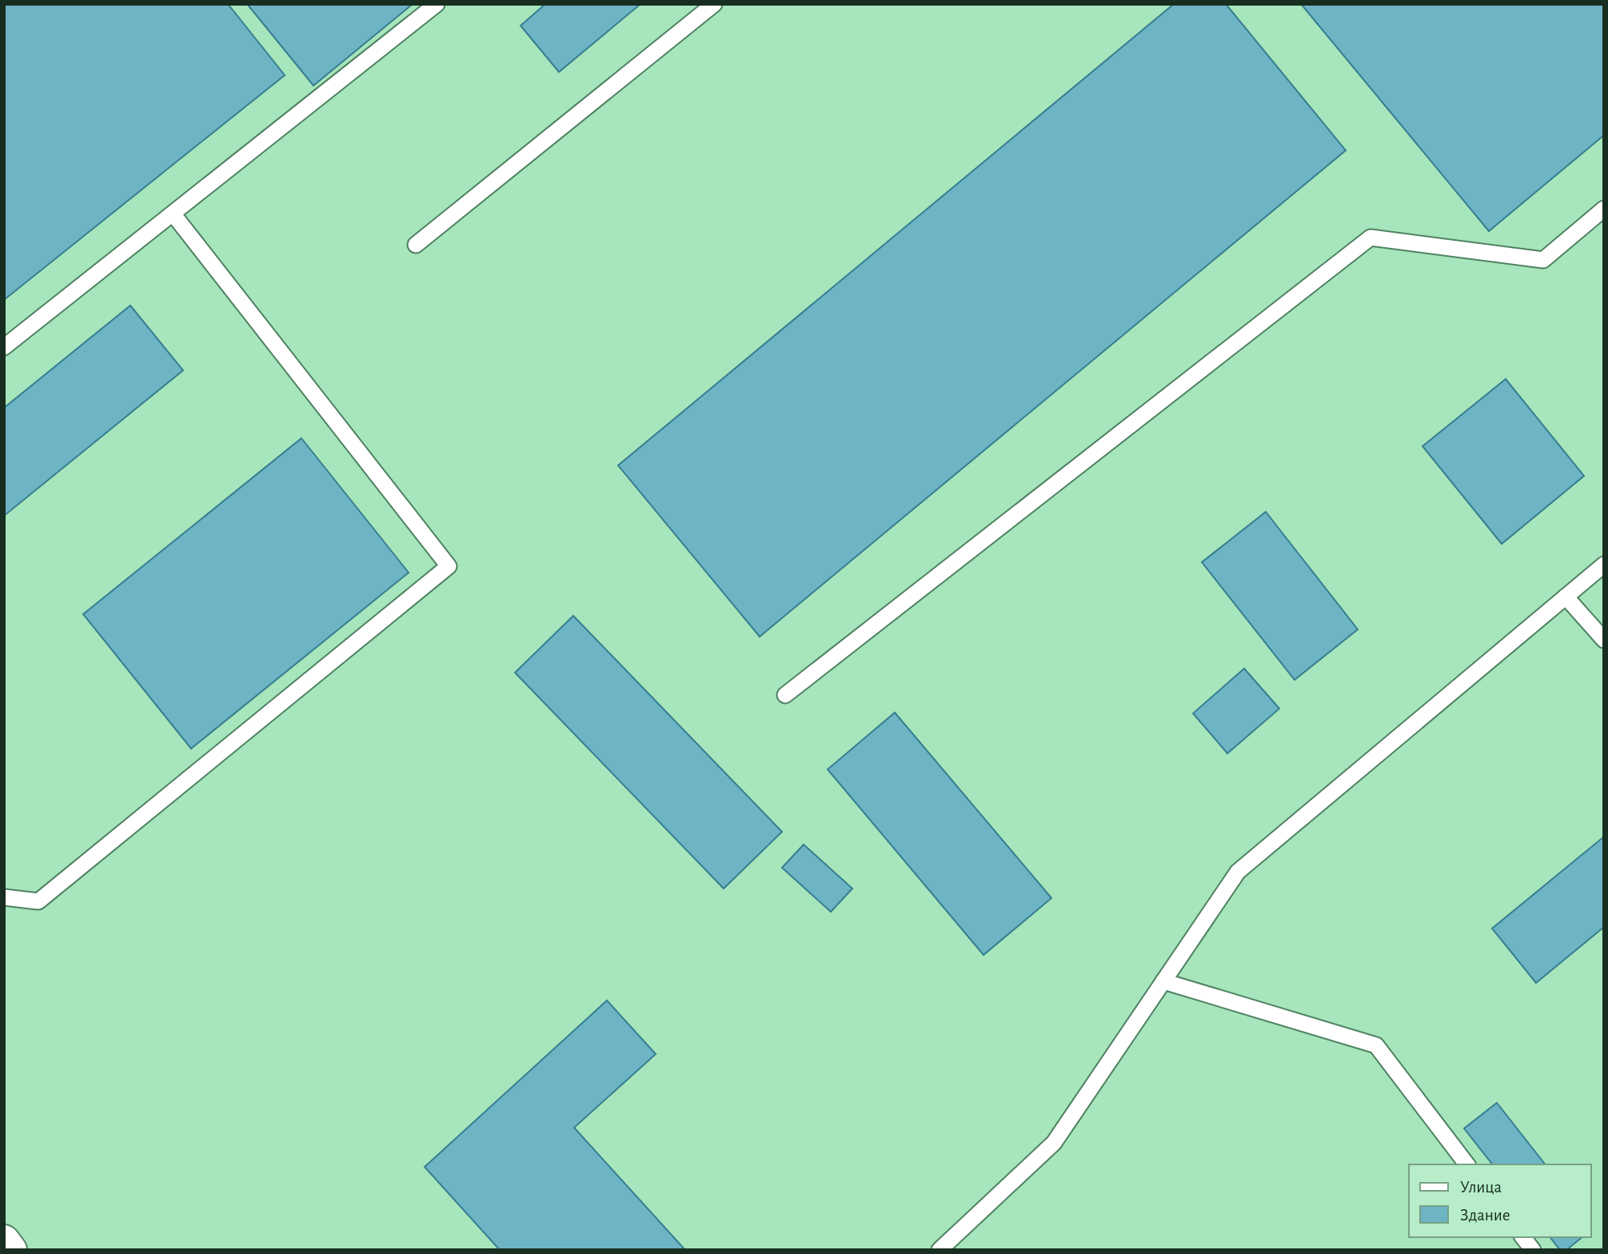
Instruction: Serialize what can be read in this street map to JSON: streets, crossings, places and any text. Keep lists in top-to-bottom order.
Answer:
{
  "legend": ["Улица", "Здание"]
}
